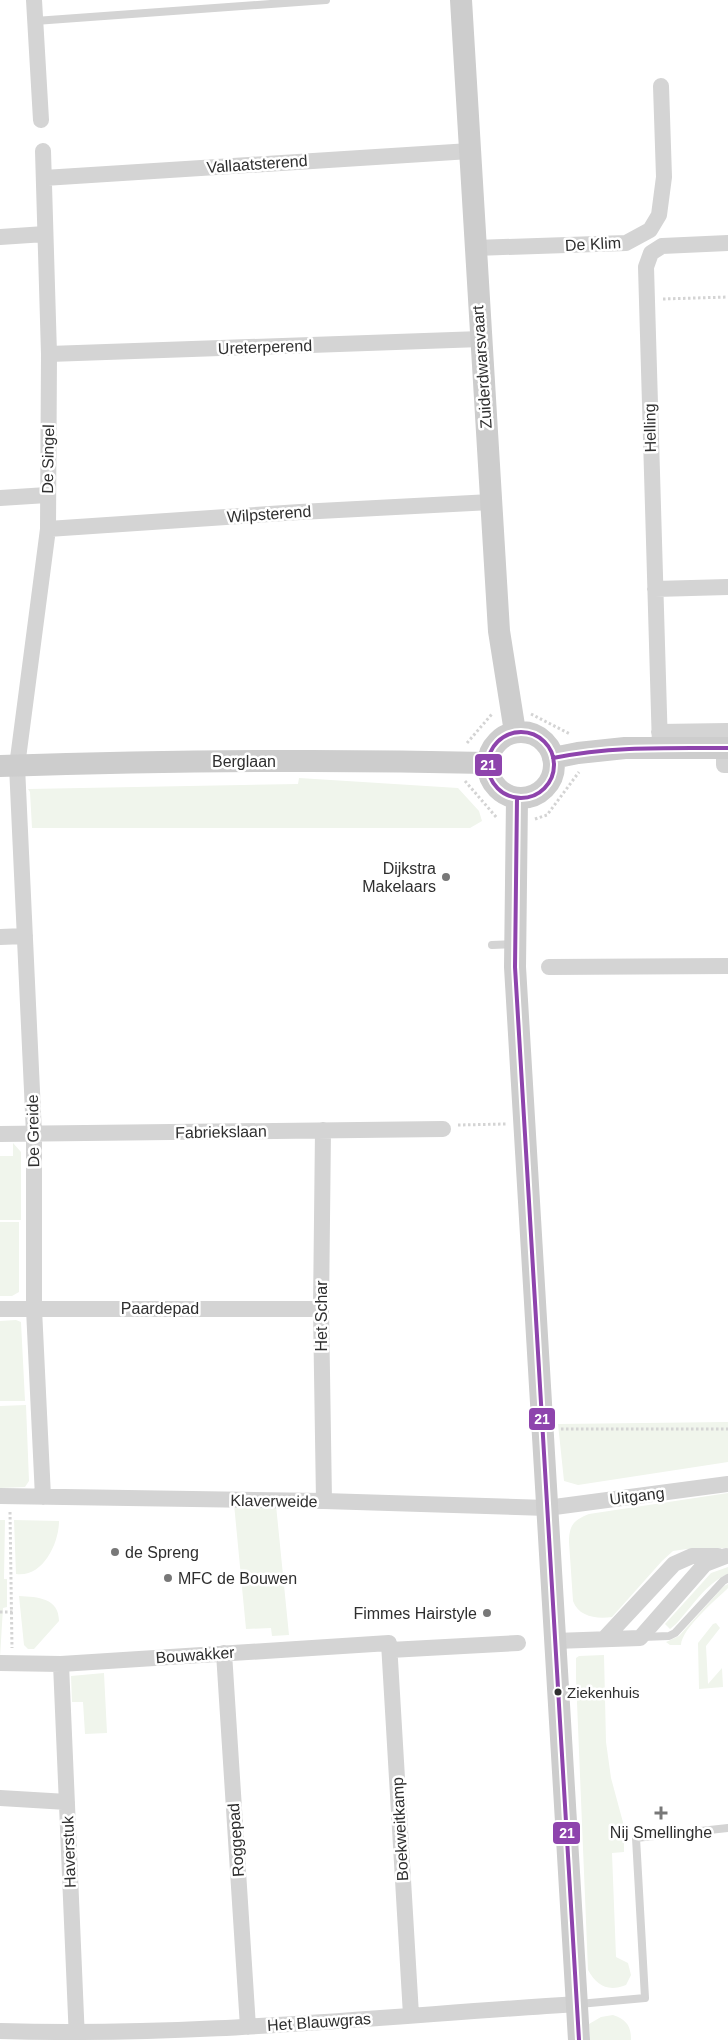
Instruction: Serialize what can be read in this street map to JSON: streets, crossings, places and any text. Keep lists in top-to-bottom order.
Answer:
{
  "streets": {
    "main road": ["Zuiderdwarsvaart", "Berglaan"],
    "street": [
      "Vallaatsterend",
      "De Klim",
      "Ureterperend",
      "Helling",
      "De Singel",
      "Wilpsterend",
      "De Greide",
      "Fabriekslaan",
      "Paardepad",
      "Het Schar",
      "Uitgang",
      "Klaverweide",
      "Bouwakker",
      "Boekweitkamp",
      "Roggepad",
      "Haverstuk",
      "Het Blauwgras"
    ]
  },
  "crossings": [
    ["Vallaatsterend", "Zuiderdwarsvaart"],
    ["Vallaatsterend", "De Singel"],
    ["De Klim", "Zuiderdwarsvaart"],
    ["Ureterperend", "Zuiderdwarsvaart"],
    ["Ureterperend", "De Singel"],
    ["Zuiderdwarsvaart", "Wilpsterend"],
    ["Zuiderdwarsvaart", "Berglaan"],
    ["De Singel", "Wilpsterend"],
    ["De Singel", "Berglaan"],
    ["De Singel", "De Greide"],
    ["Berglaan", "De Greide"],
    ["De Greide", "Fabriekslaan"],
    ["De Greide", "Paardepad"],
    ["De Greide", "Klaverweide"],
    ["Fabriekslaan", "Het Schar"],
    ["Paardepad", "Het Schar"],
    ["Het Schar", "Klaverweide"],
    ["Uitgang", "Klaverweide"],
    ["Bouwakker", "Boekweitkamp"],
    ["Bouwakker", "Roggepad"],
    ["Bouwakker", "Haverstuk"],
    ["Boekweitkamp", "Het Blauwgras"],
    ["Roggepad", "Het Blauwgras"],
    ["Haverstuk", "Het Blauwgras"]
  ],
  "places": {
    "other": [
      "Dijkstra Makelaars",
      "de Spreng",
      "MFC de Bouwen",
      "Fimmes Hairstyle",
      "Ziekenhuis"
    ],
    "health": ["Nij Smellinghe"]
  },
  "lines": ["transit line 21"]
}
